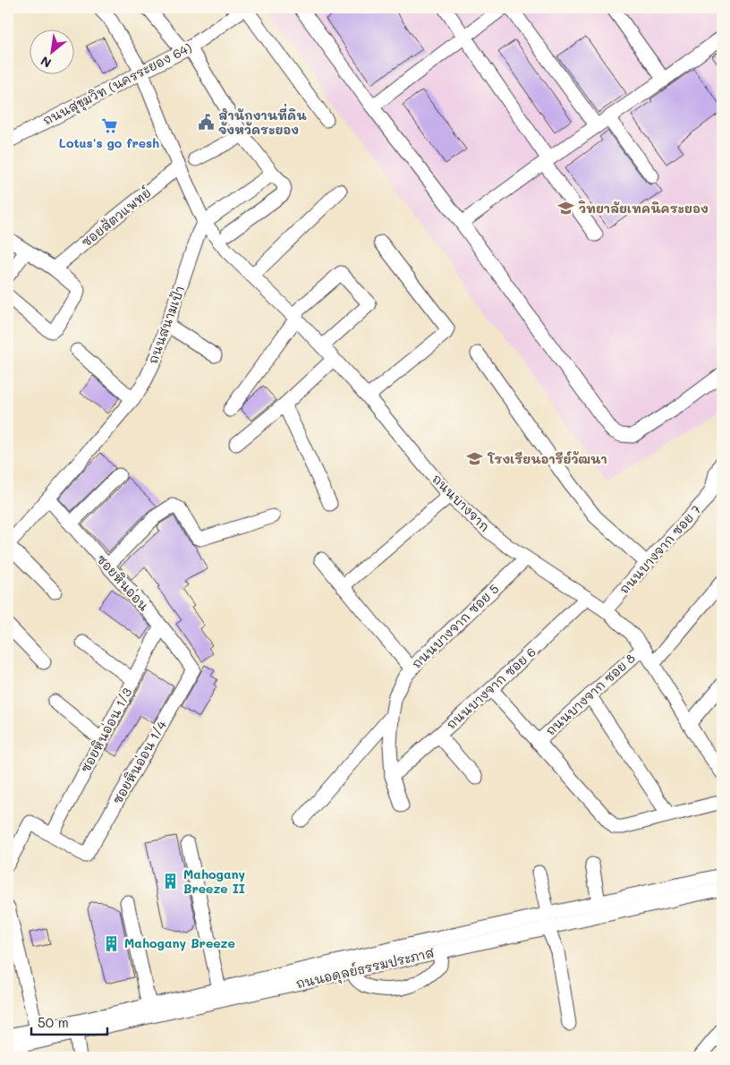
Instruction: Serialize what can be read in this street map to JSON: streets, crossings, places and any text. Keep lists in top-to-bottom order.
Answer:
{
  "streets": {
    "street": [
      "ถนนสุขุมวิท (นครระยอง 64)",
      "ซอยสัตวแพทย์",
      "ถนนสนามเป้า",
      "ถนนบางจาก",
      "ถนนบางจาก ซอย 7",
      "ซอยหินอ่อน",
      "ถนนบางจาก ซอย 5",
      "ถนนบางจาก ซอย 6",
      "ถนนบางจาก ซอย 8",
      "ซอยหินอ่อน 1/3",
      "ซอยหินอ่อน 1/4",
      "ถนนอดุลย์ธรรมประภาส"
    ]
  },
  "crossings": [
    ["ถนนสนามเป้า", "ถนนบางจาก"],
    ["ถนนสนามเป้า", "ซอยหินอ่อน"],
    ["ถนนบางจาก", "ถนนบางจาก ซอย 7"],
    ["ถนนบางจาก", "ถนนบางจาก ซอย 5"],
    ["ถนนบางจาก", "ถนนบางจาก ซอย 6"],
    ["ถนนบางจาก", "ถนนบางจาก ซอย 8"],
    ["ซอยหินอ่อน", "ซอยหินอ่อน 1/3"],
    ["ซอยหินอ่อน", "ซอยหินอ่อน 1/4"],
    ["ถนนบางจาก ซอย 5", "ถนนบางจาก ซอย 6"],
    ["ซอยหินอ่อน 1/3", "ซอยหินอ่อน 1/4"]
  ],
  "places": {
    "public building": ["สำนักงานที่ดิน จังหวัดระยอง"],
    "supermarket": ["Lotus's go fresh"],
    "school or university": ["วิทยาลัยเทคนิคระยอง", "โรงเรียนอารีย์วัฒนา"],
    "building": ["Mahogany Breeze II", "Mahogany Breeze"]
  },
  "scale_bar": "50 m",
  "north": "bottom left"
}
